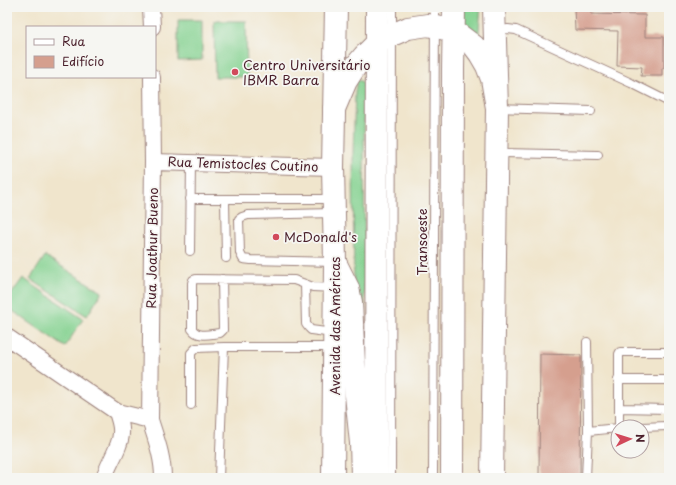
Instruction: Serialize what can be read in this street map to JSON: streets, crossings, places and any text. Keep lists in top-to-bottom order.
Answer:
{
  "streets": {
    "main road": ["Avenida das Américas"],
    "street": ["Rua Temistocles Coutino", "Rua Joathur Bueno"],
    "lane": ["Transoeste"]
  },
  "crossings": [
    ["Rua Temistocles Coutino", "Rua Joathur Bueno"],
    ["Rua Temistocles Coutino", "Avenida das Américas"]
  ],
  "places": ["Centro Universitário IBMR Barra", "McDonald's"],
  "legend": ["Rua", "Edifício"],
  "north": "right"
}
